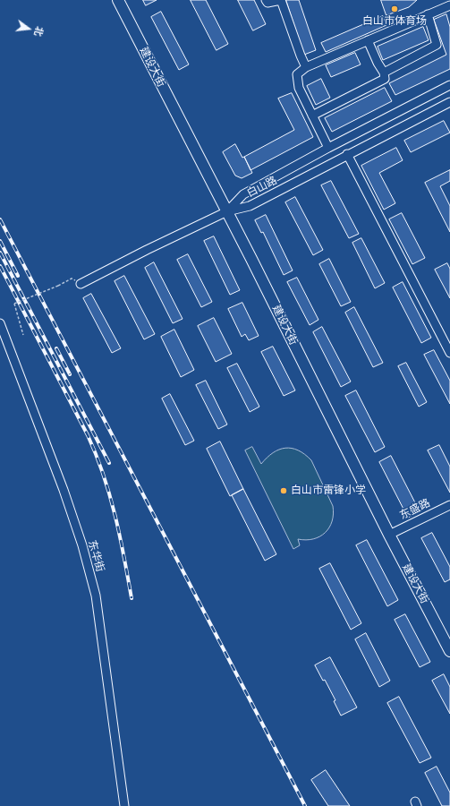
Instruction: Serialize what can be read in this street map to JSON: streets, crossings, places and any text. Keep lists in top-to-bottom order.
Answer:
{
  "streets": {
    "main road": ["建设大街"],
    "street": ["白山路", "东盛路", "东华街"]
  },
  "crossings": [
    ["建设大街", "白山路"],
    ["建设大街", "东盛路"]
  ],
  "places": ["白山市体育场", "白山市雷锋小学"],
  "north": "right"
}
